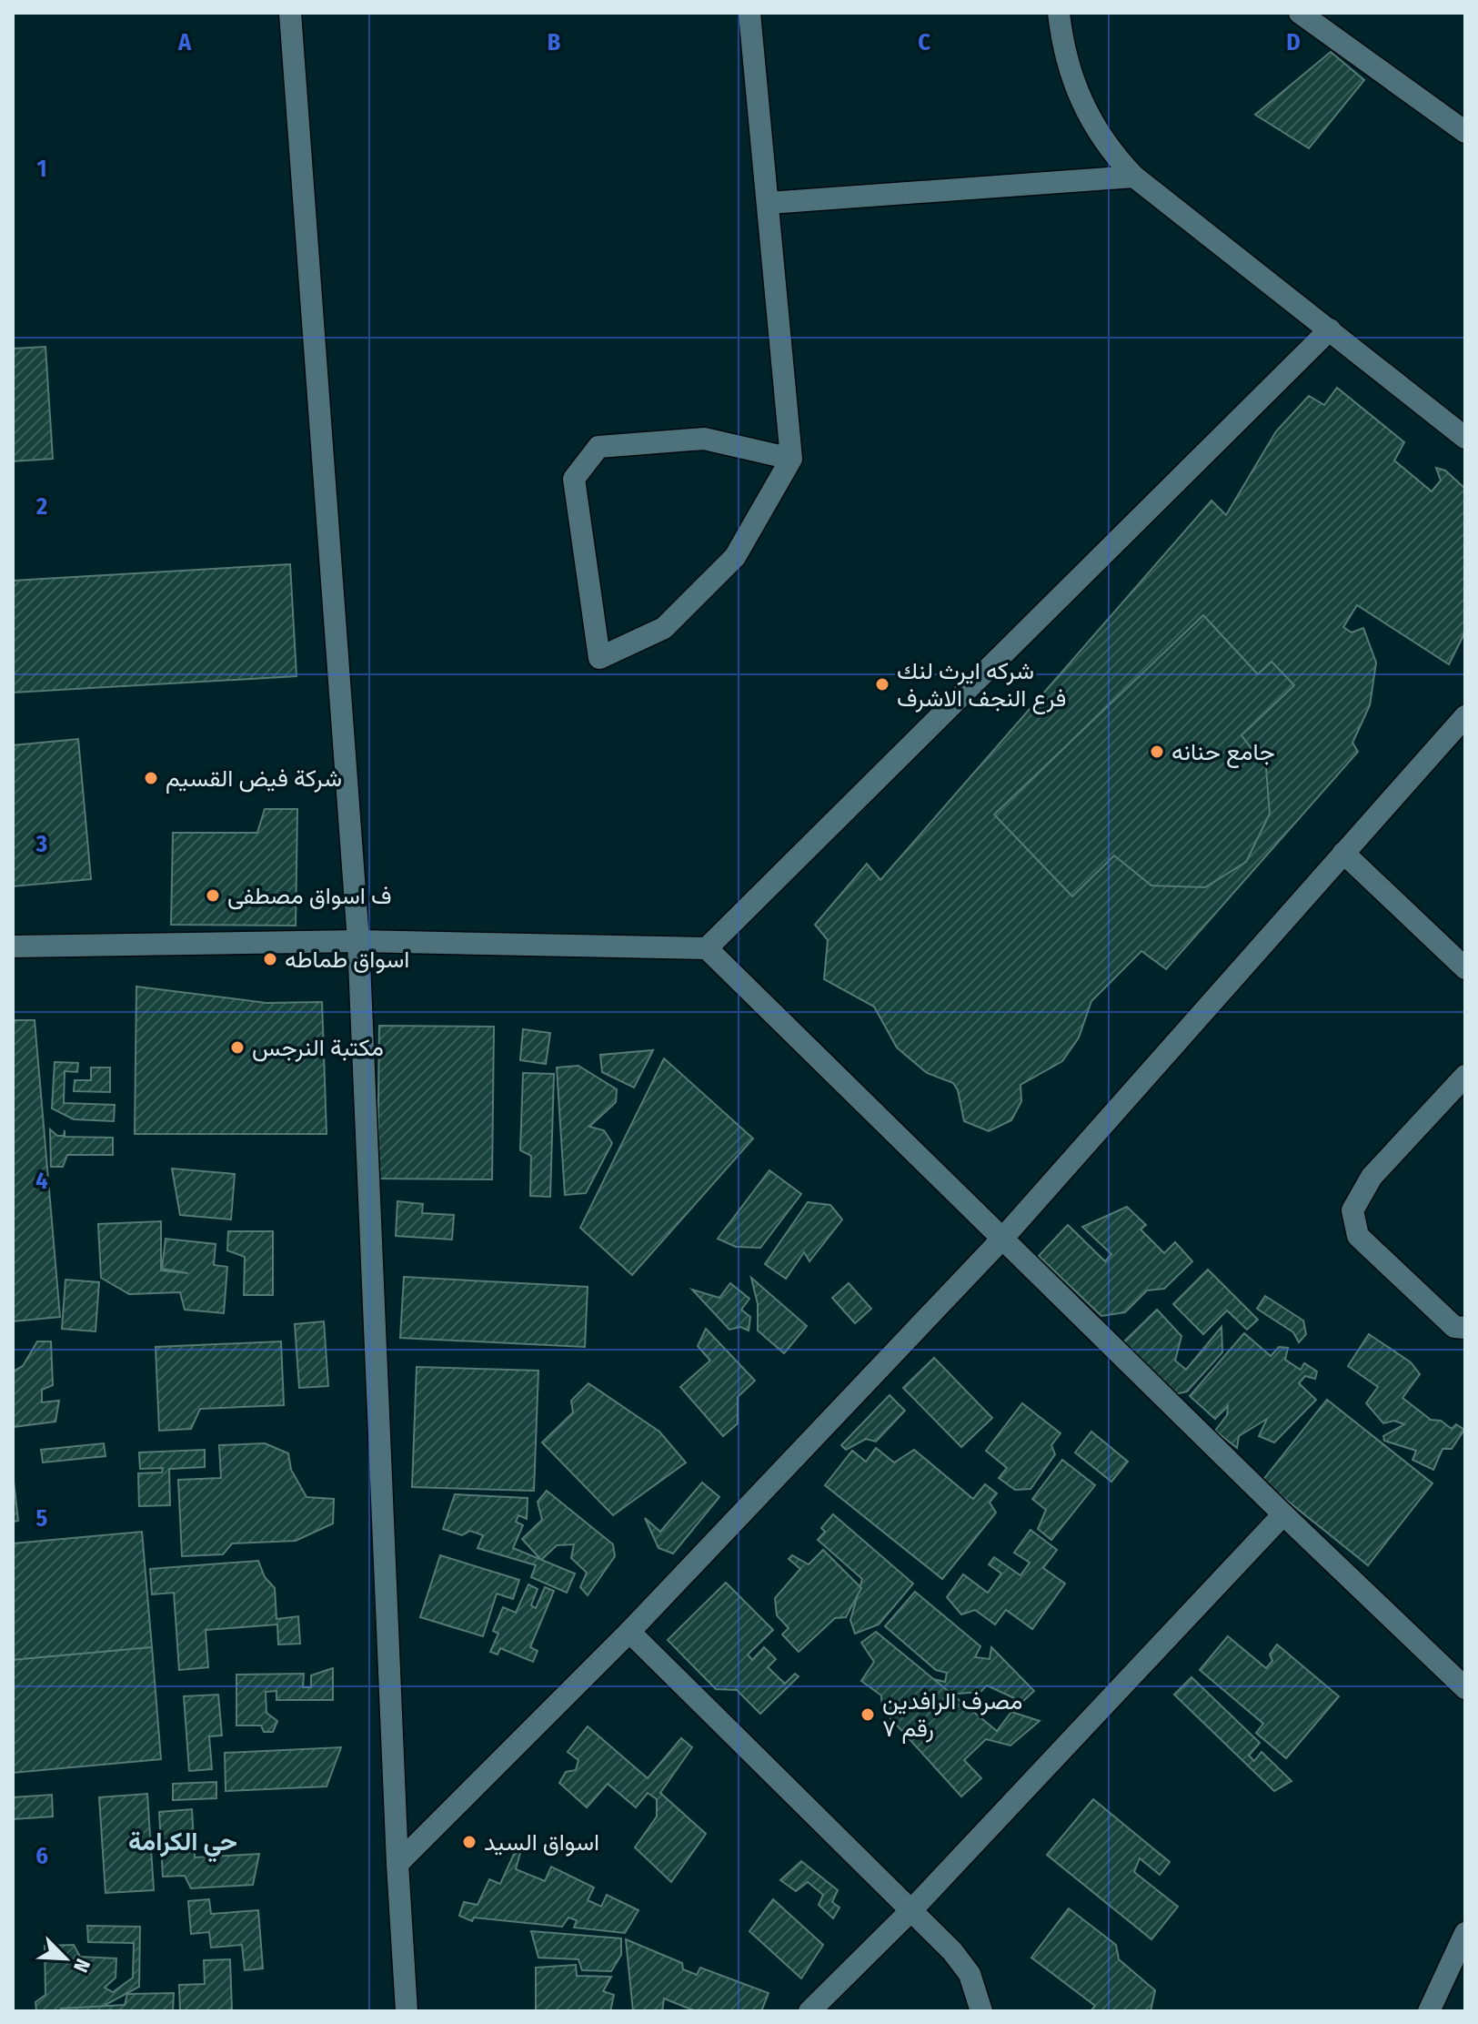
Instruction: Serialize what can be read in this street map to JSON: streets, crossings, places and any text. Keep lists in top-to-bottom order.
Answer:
{
  "districts": ["حي الكرامة"],
  "places": [
    "شركه ايرث لنك فرع النجف الاشرف",
    "جامع حنانه",
    "شركة فيض القسيم",
    "ف اسواق مصطفى",
    "اسواق طماطه",
    "مكتبة النرجس",
    "مصرف الرافدين رقم ٧",
    "اسواق السيد"
  ],
  "north": "bottom right",
  "grid": {
    "columns": [
      "A",
      "B",
      "C",
      "D"
    ],
    "rows": [
      "1",
      "2",
      "3",
      "4",
      "5",
      "6"
    ]
  }
}
